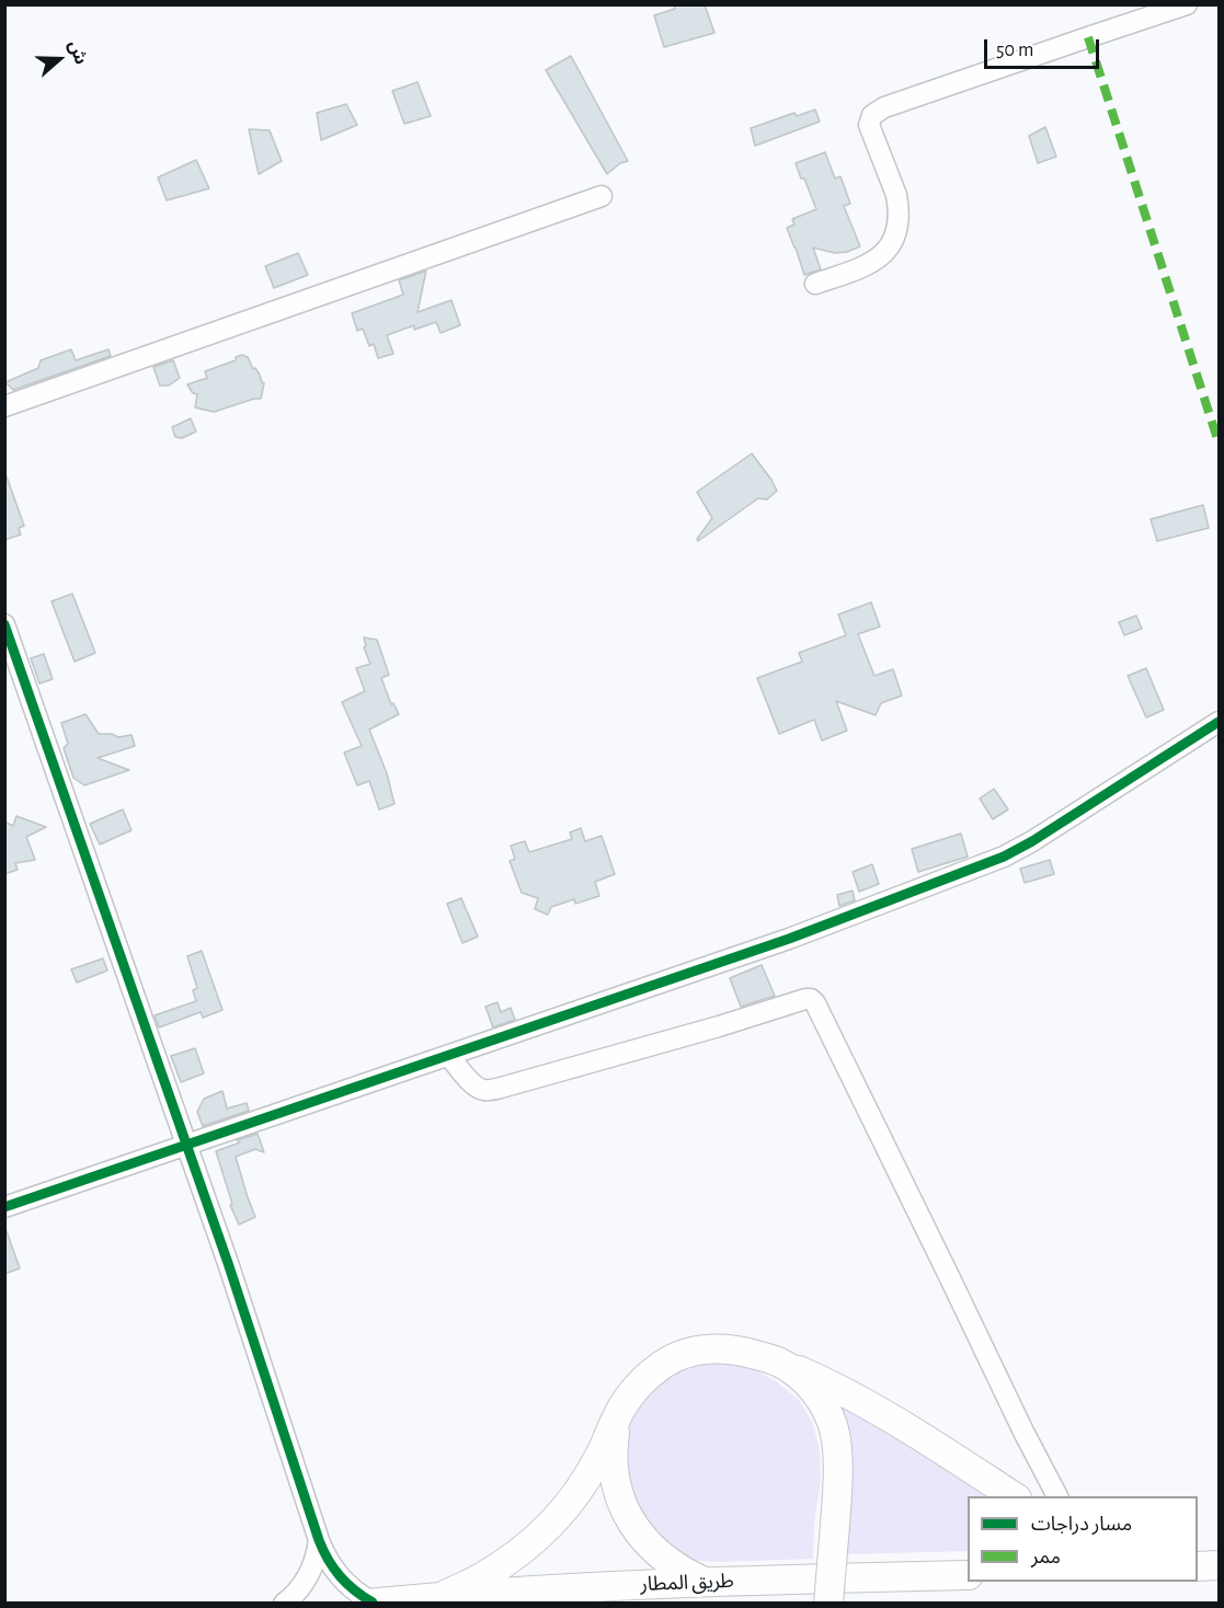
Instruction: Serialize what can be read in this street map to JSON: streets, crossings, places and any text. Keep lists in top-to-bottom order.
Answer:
{
  "streets": {
    "highway": ["طريق المطار"]
  },
  "legend": ["مسار دراجات", "ممر"],
  "scale_bar": "50 m",
  "north": "right"
}
